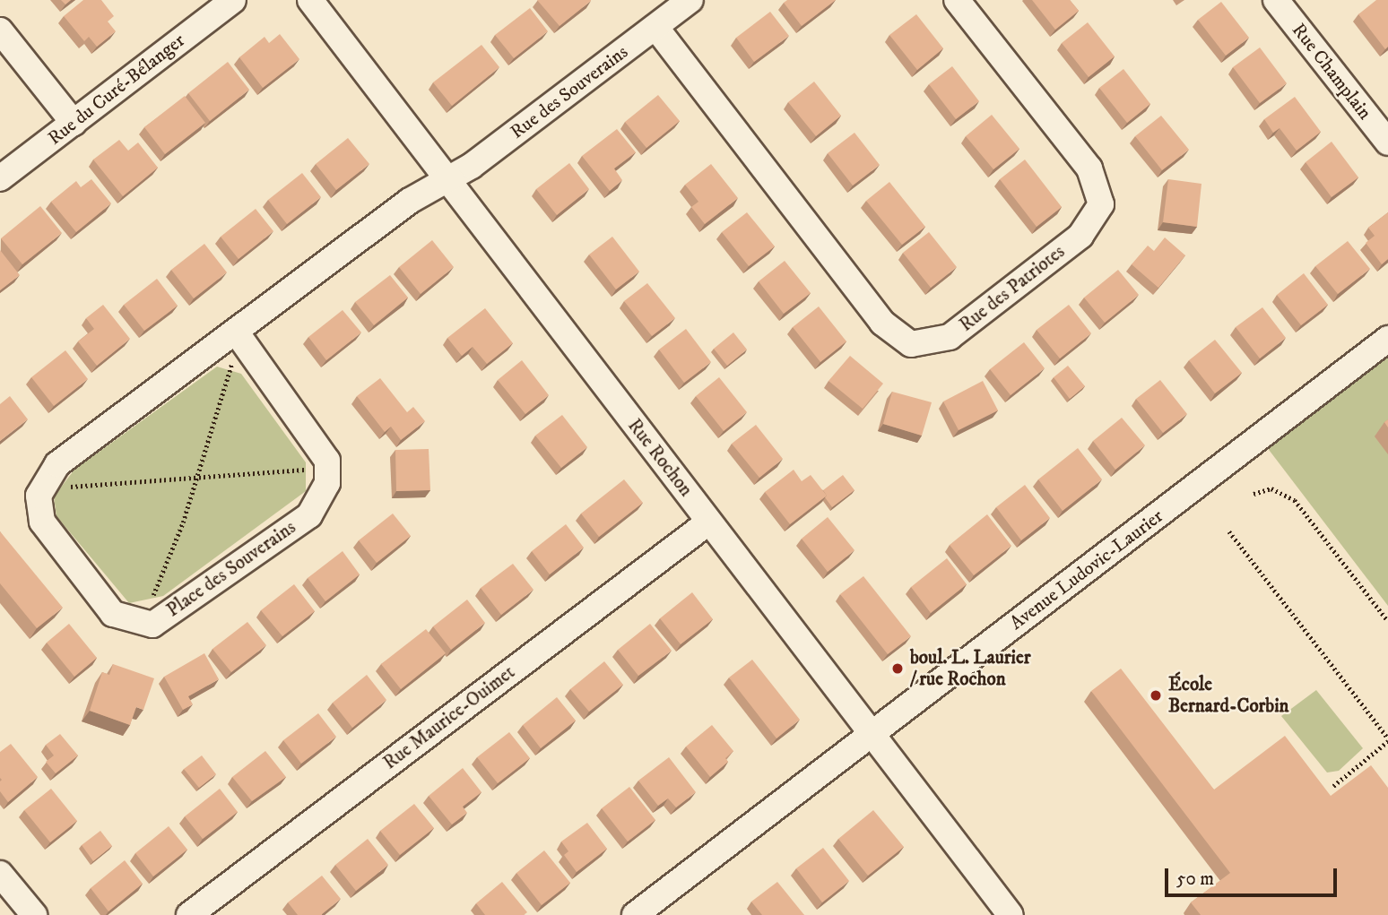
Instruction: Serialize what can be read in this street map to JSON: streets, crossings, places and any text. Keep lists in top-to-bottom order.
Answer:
{
  "streets": {
    "street": [
      "Rue Champlain",
      "Rue du Curé-Bélanger",
      "Rue des Souverains",
      "Rue des Patriotes",
      "Rue Rochon",
      "Place des Souverains",
      "Avenue Ludovic-Laurier",
      "Rue Maurice-Ouimet"
    ]
  },
  "crossings": [
    ["Rue des Souverains", "Rue des Patriotes"],
    ["Rue des Souverains", "Rue Rochon"],
    ["Rue des Souverains", "Place des Souverains"],
    ["Rue Rochon", "Avenue Ludovic-Laurier"],
    ["Rue Rochon", "Rue Maurice-Ouimet"]
  ],
  "places": ["boul. L. Laurier / rue Rochon", "École Bernard-Corbin"],
  "scale_bar": "50 m"
}
